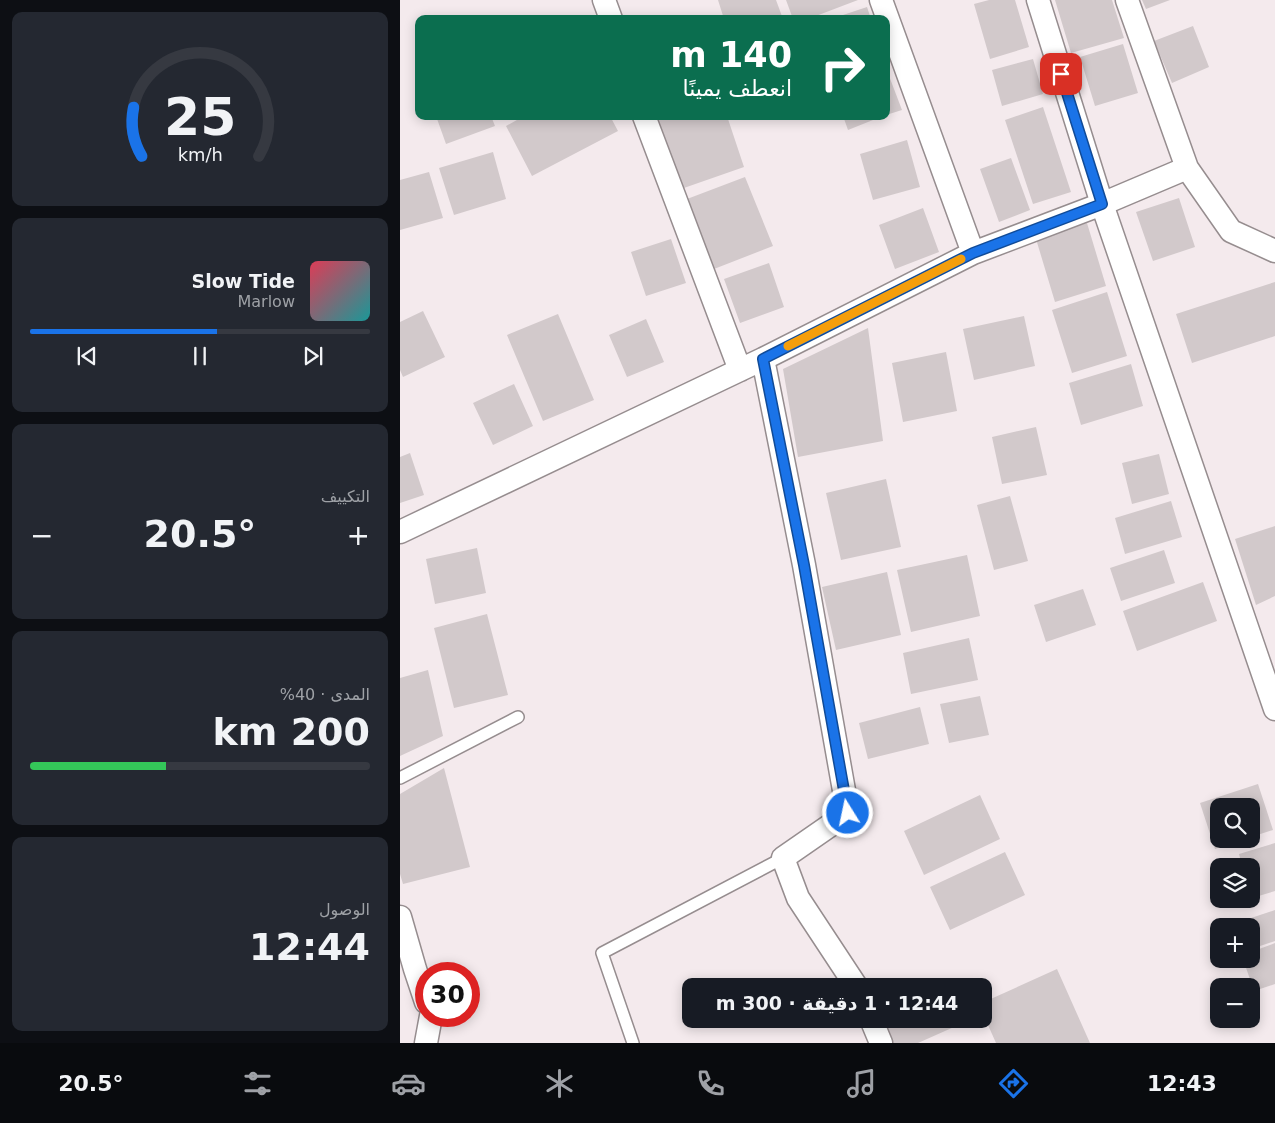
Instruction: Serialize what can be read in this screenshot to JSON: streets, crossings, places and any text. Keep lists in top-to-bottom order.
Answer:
{
  "page": {
    "turn": ["140 m", "انعطف يمينًا"],
    "song": ["Slow Tide", "Marlow"],
    "tile": [
      "التكييف",
      ["المدى · 40%", "200 km"],
      ["الوصول", "12:44"]
    ],
    "heat": ["−", "20.5°", "+"],
    "map_buttons": ["+", "−"],
    "limit": "30",
    "trip": "12:44 · 1 دقيقة · 300 m",
    "tabs": ["12:43", "20.5°"],
    "gauge": ["25", "km/h"]
  }
}
